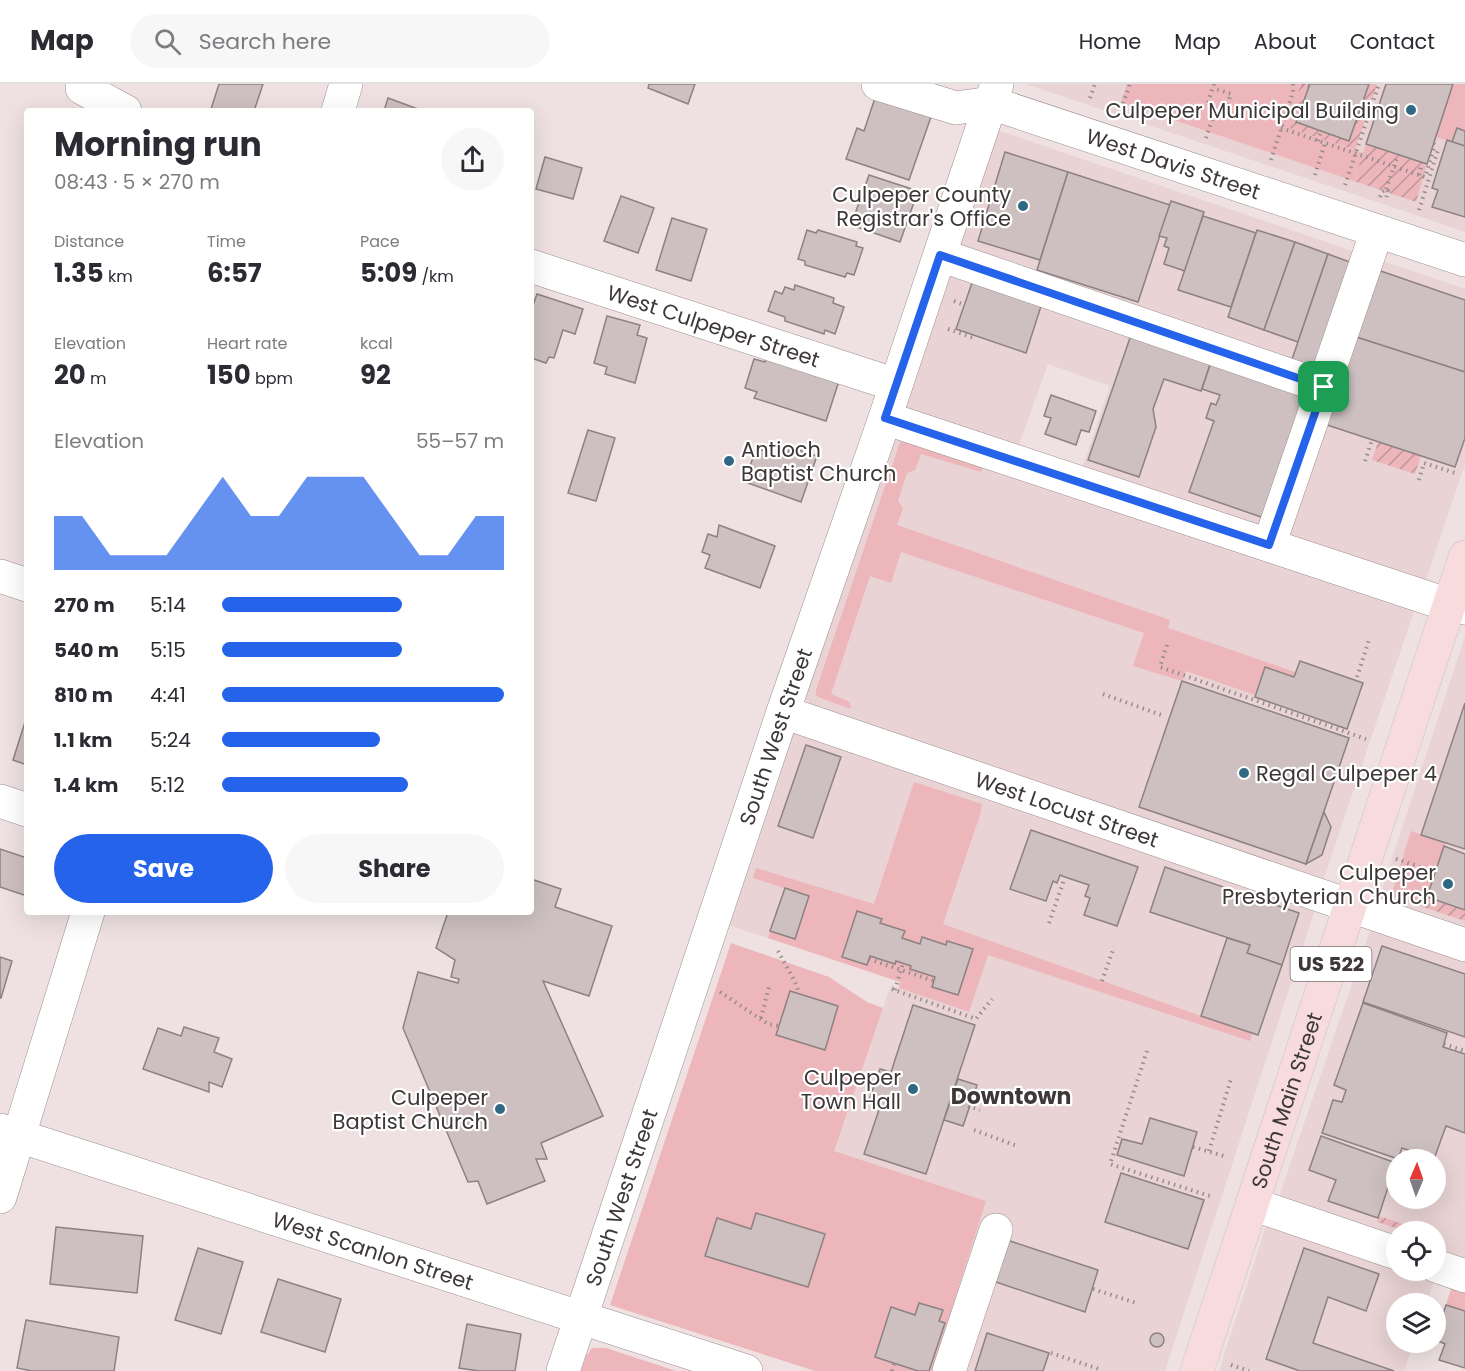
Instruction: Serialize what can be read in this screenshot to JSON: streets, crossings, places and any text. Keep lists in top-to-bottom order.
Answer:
{
  "streets": {
    "main road": ["US 522", "South Main Street"],
    "street": [
      "West Davis Street",
      "West Culpeper Street",
      "South West Street",
      "West Locust Street",
      "West Scanlon Street"
    ]
  },
  "crossings": [
    ["West Davis Street", "South West Street"],
    ["West Culpeper Street", "South West Street"],
    ["South West Street", "West Locust Street"],
    ["South West Street", "West Scanlon Street"],
    ["West Locust Street", "South Main Street"]
  ],
  "districts": ["Downtown"],
  "places": [
    "Culpeper Municipal Building",
    "Culpeper County Registrar's Office",
    "Antioch Baptist Church",
    "Regal Culpeper 4",
    "Culpeper Presbyterian Church",
    "Culpeper Town Hall",
    "Culpeper Baptist Church"
  ],
  "north": "top",
  "page": {
    "header": "Map",
    "search": "Search here",
    "nav": [
      "Home",
      "Map",
      "About",
      "Contact"
    ],
    "heading": ["Morning run", "08:43 · 5 × 270 m"],
    "stats": [
      ["Distance", "1.35 km"],
      ["Time", "6:57"],
      ["Pace", "5:09 /km"],
      ["Elevation", "20 m"],
      ["Heart rate", "150 bpm"],
      ["kcal", "92"]
    ],
    "chart": ["Elevation", "55–57 m"],
    "list": [
      {
        "name": "270 m",
        "note": "5:14"
      },
      {
        "name": "540 m",
        "note": "5:15"
      },
      {
        "name": "810 m",
        "note": "4:41"
      },
      {
        "name": "1.1 km",
        "note": "5:24"
      },
      {
        "name": "1.4 km",
        "note": "5:12"
      }
    ],
    "buttons": ["Save", "Share"]
  }
}
